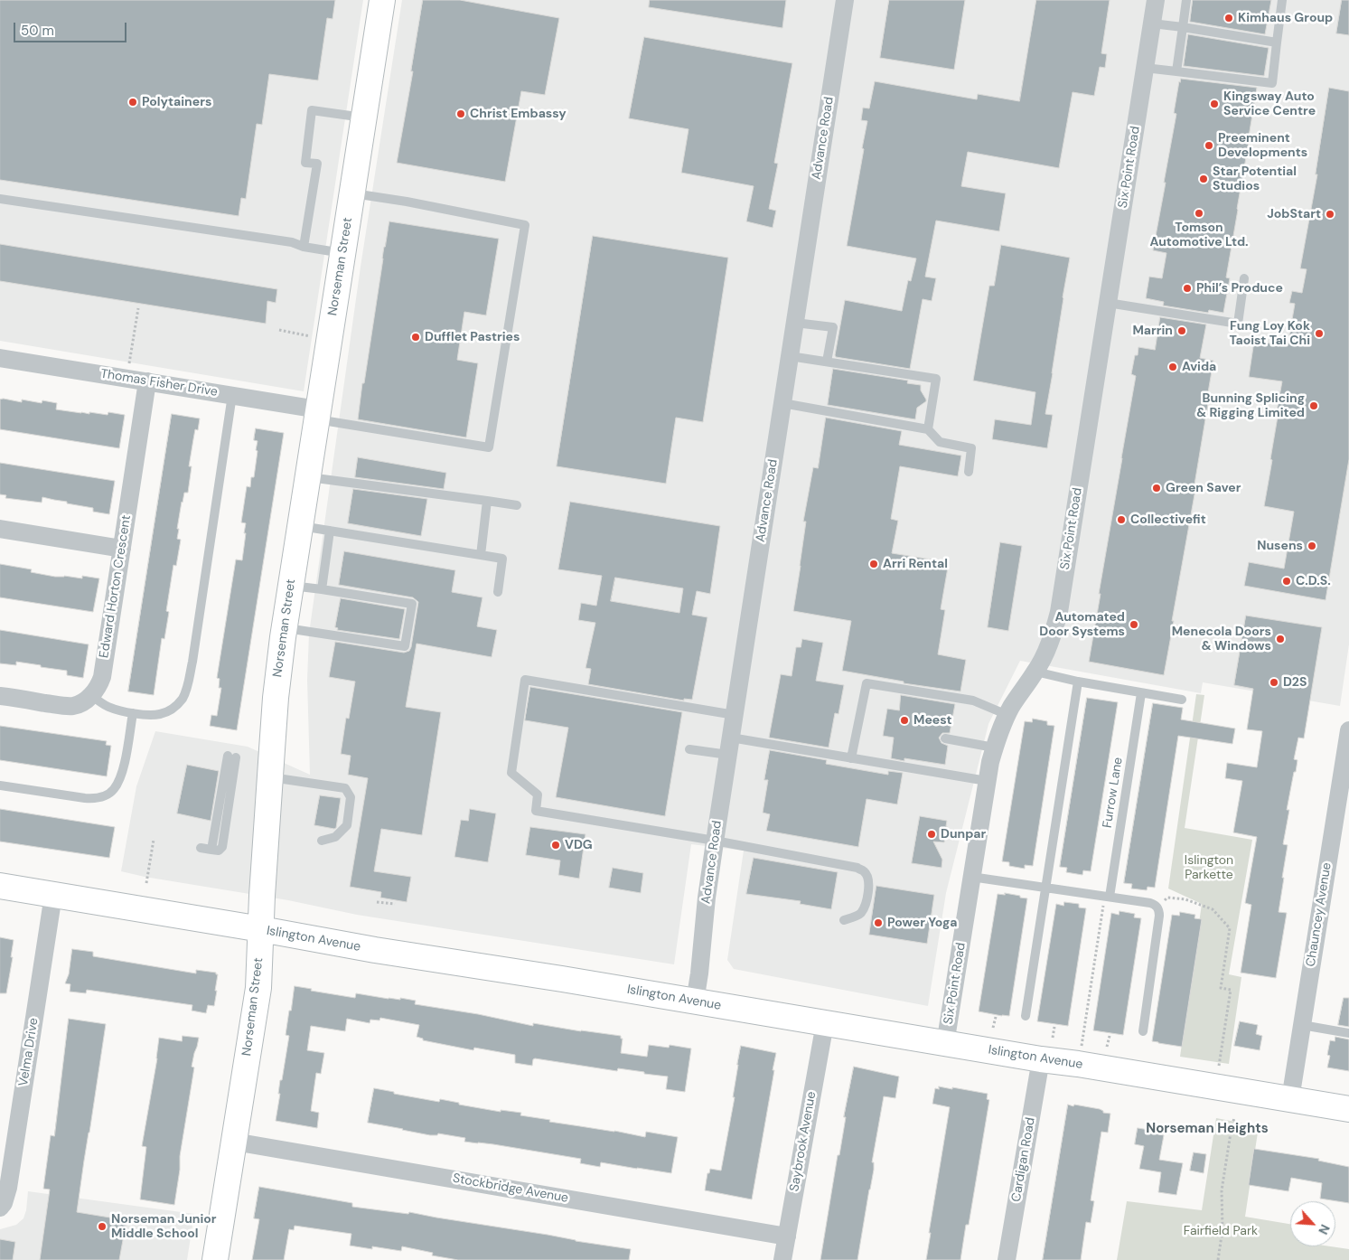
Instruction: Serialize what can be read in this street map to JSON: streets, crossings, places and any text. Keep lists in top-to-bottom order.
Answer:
{
  "streets": {
    "main road": ["Norseman Street", "Islington Avenue"],
    "street": [
      "Advance Road",
      "Six Point Road",
      "Thomas Fisher Drive",
      "Edward Horton Crescent",
      "Chauncey Avenue",
      "Velma Drive",
      "Saybrook Avenue",
      "Cardigan Road",
      "Stockbridge Avenue"
    ],
    "lane": ["Furrow Lane"]
  },
  "crossings": [
    ["Advance Road", "Islington Avenue"],
    ["Six Point Road", "Islington Avenue"],
    ["Norseman Street", "Thomas Fisher Drive"],
    ["Norseman Street", "Islington Avenue"],
    ["Norseman Street", "Stockbridge Avenue"],
    ["Thomas Fisher Drive", "Edward Horton Crescent"],
    ["Chauncey Avenue", "Islington Avenue"],
    ["Islington Avenue", "Velma Drive"],
    ["Islington Avenue", "Saybrook Avenue"],
    ["Islington Avenue", "Cardigan Road"],
    ["Saybrook Avenue", "Stockbridge Avenue"]
  ],
  "districts": ["Norseman Heights"],
  "parks": ["Islington Parkette", "Fairfield Park"],
  "places": [
    "Kimhaus Group",
    "Polytainers",
    "Kingsway Auto Service Centre",
    "Christ Embassy",
    "Preeminent Developments",
    "Star Potential Studios",
    "Tomson Automotive Ltd.",
    "JobStart",
    "Phil’s Produce",
    "Marrin",
    "Fung Loy Kok Taoist Tai Chi",
    "Dufflet Pastries",
    "Avida",
    "Bunning Splicing & Rigging Limited",
    "Green Saver",
    "Collectivefit",
    "Nusens",
    "Arri Rental",
    "C.D.S.",
    "Automated Door Systems",
    "Menecola Doors & Windows",
    "D2S",
    "Meest",
    "Dunpar",
    "VDG",
    "Power Yoga",
    "Norseman Junior Middle School"
  ],
  "scale_bar": "50 m",
  "north": "bottom right"
}
